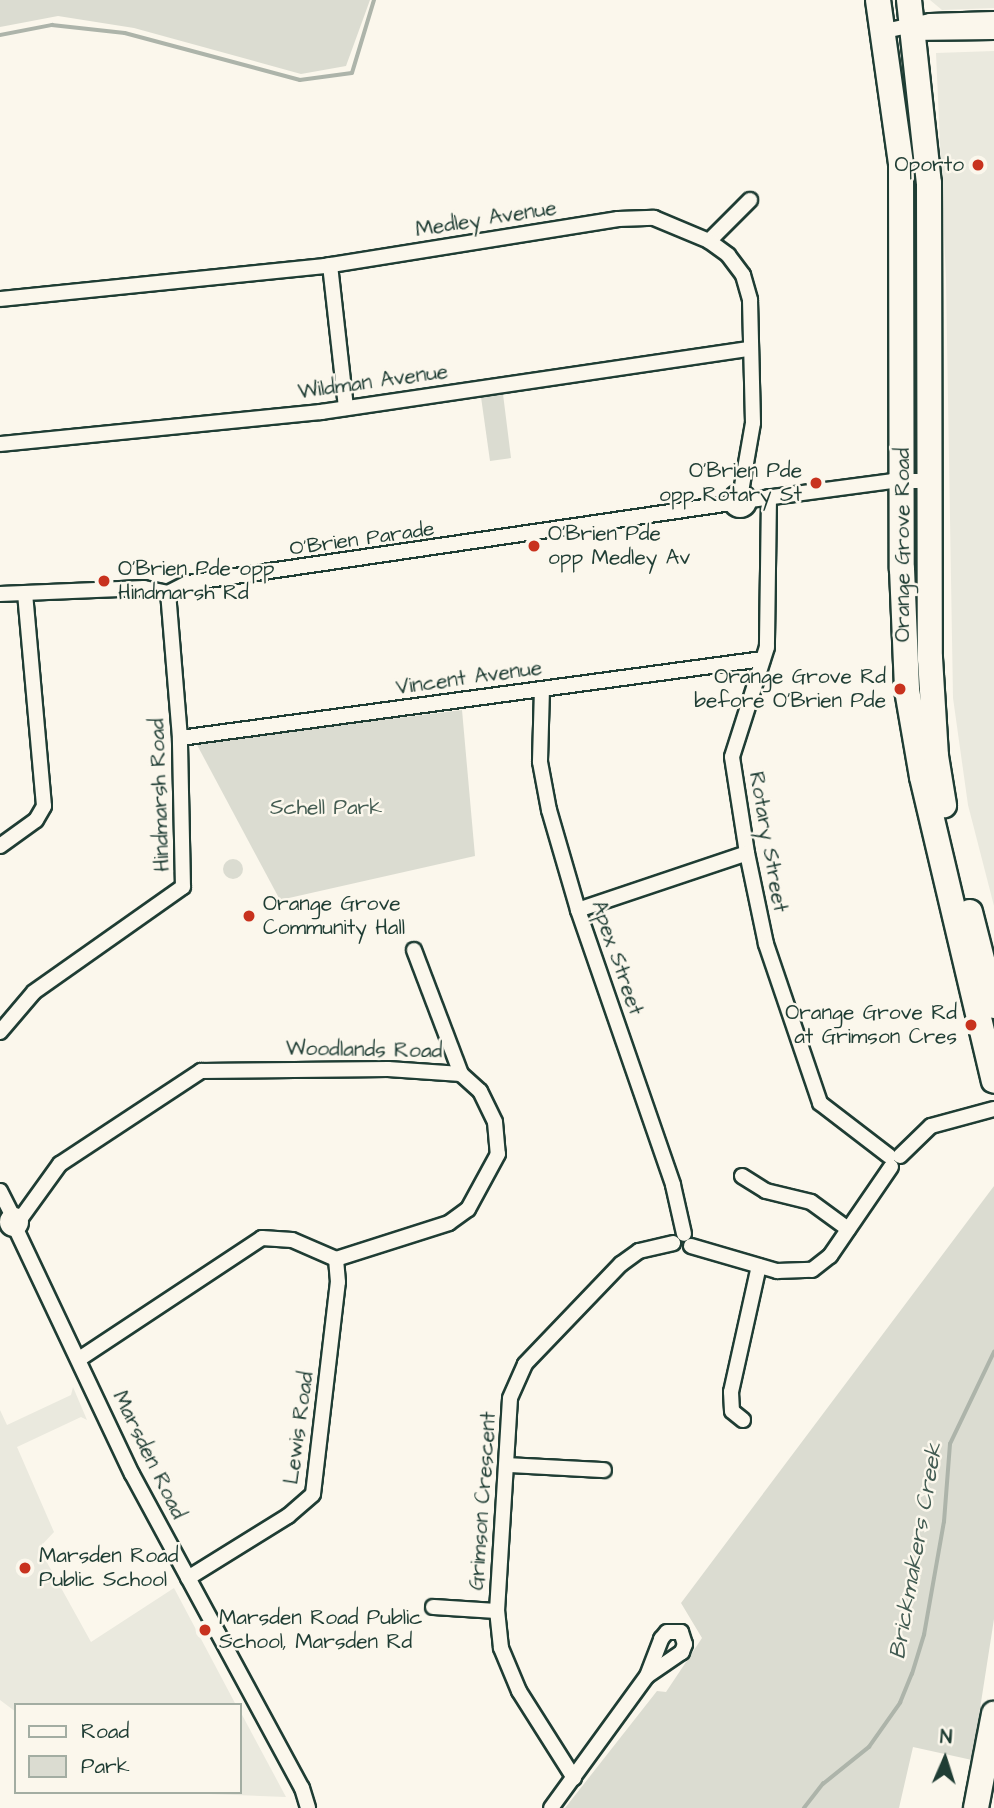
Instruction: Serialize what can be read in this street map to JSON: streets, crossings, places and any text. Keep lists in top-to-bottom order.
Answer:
{
  "streets": {
    "highway": ["Orange Grove Road"],
    "street": [
      "Medley Avenue",
      "Wildman Avenue",
      "O'Brien Parade",
      "Vincent Avenue",
      "Hindmarsh Road",
      "Rotary Street",
      "Apex Street",
      "Woodlands Road",
      "Lewis Road",
      "Marsden Road",
      "Grimson Crescent"
    ]
  },
  "crossings": [
    ["Medley Avenue", "Wildman Avenue"],
    ["Medley Avenue", "O'Brien Parade"],
    ["O'Brien Parade", "Hindmarsh Road"],
    ["Vincent Avenue", "Hindmarsh Road"],
    ["Vincent Avenue", "Rotary Street"],
    ["Vincent Avenue", "Apex Street"],
    ["Apex Street", "Grimson Crescent"],
    ["Woodlands Road", "Lewis Road"],
    ["Woodlands Road", "Marsden Road"],
    ["Lewis Road", "Marsden Road"]
  ],
  "water": ["Brickmakers Creek"],
  "parks": ["Schell Park"],
  "places": [
    "Oporto",
    "O'Brien Pde opp Rotary St",
    "O'Brien Pde opp Medley Av",
    "O'Brien Pde opp Hindmarsh Rd",
    "Orange Grove Rd before O'Brien Pde",
    "Orange Grove Community Hall",
    "Orange Grove Rd at Grimson Cres",
    "Marsden Road Public School",
    "Marsden Road Public School, Marsden Rd"
  ],
  "legend": ["Road", "Park"],
  "north": "top"
}
